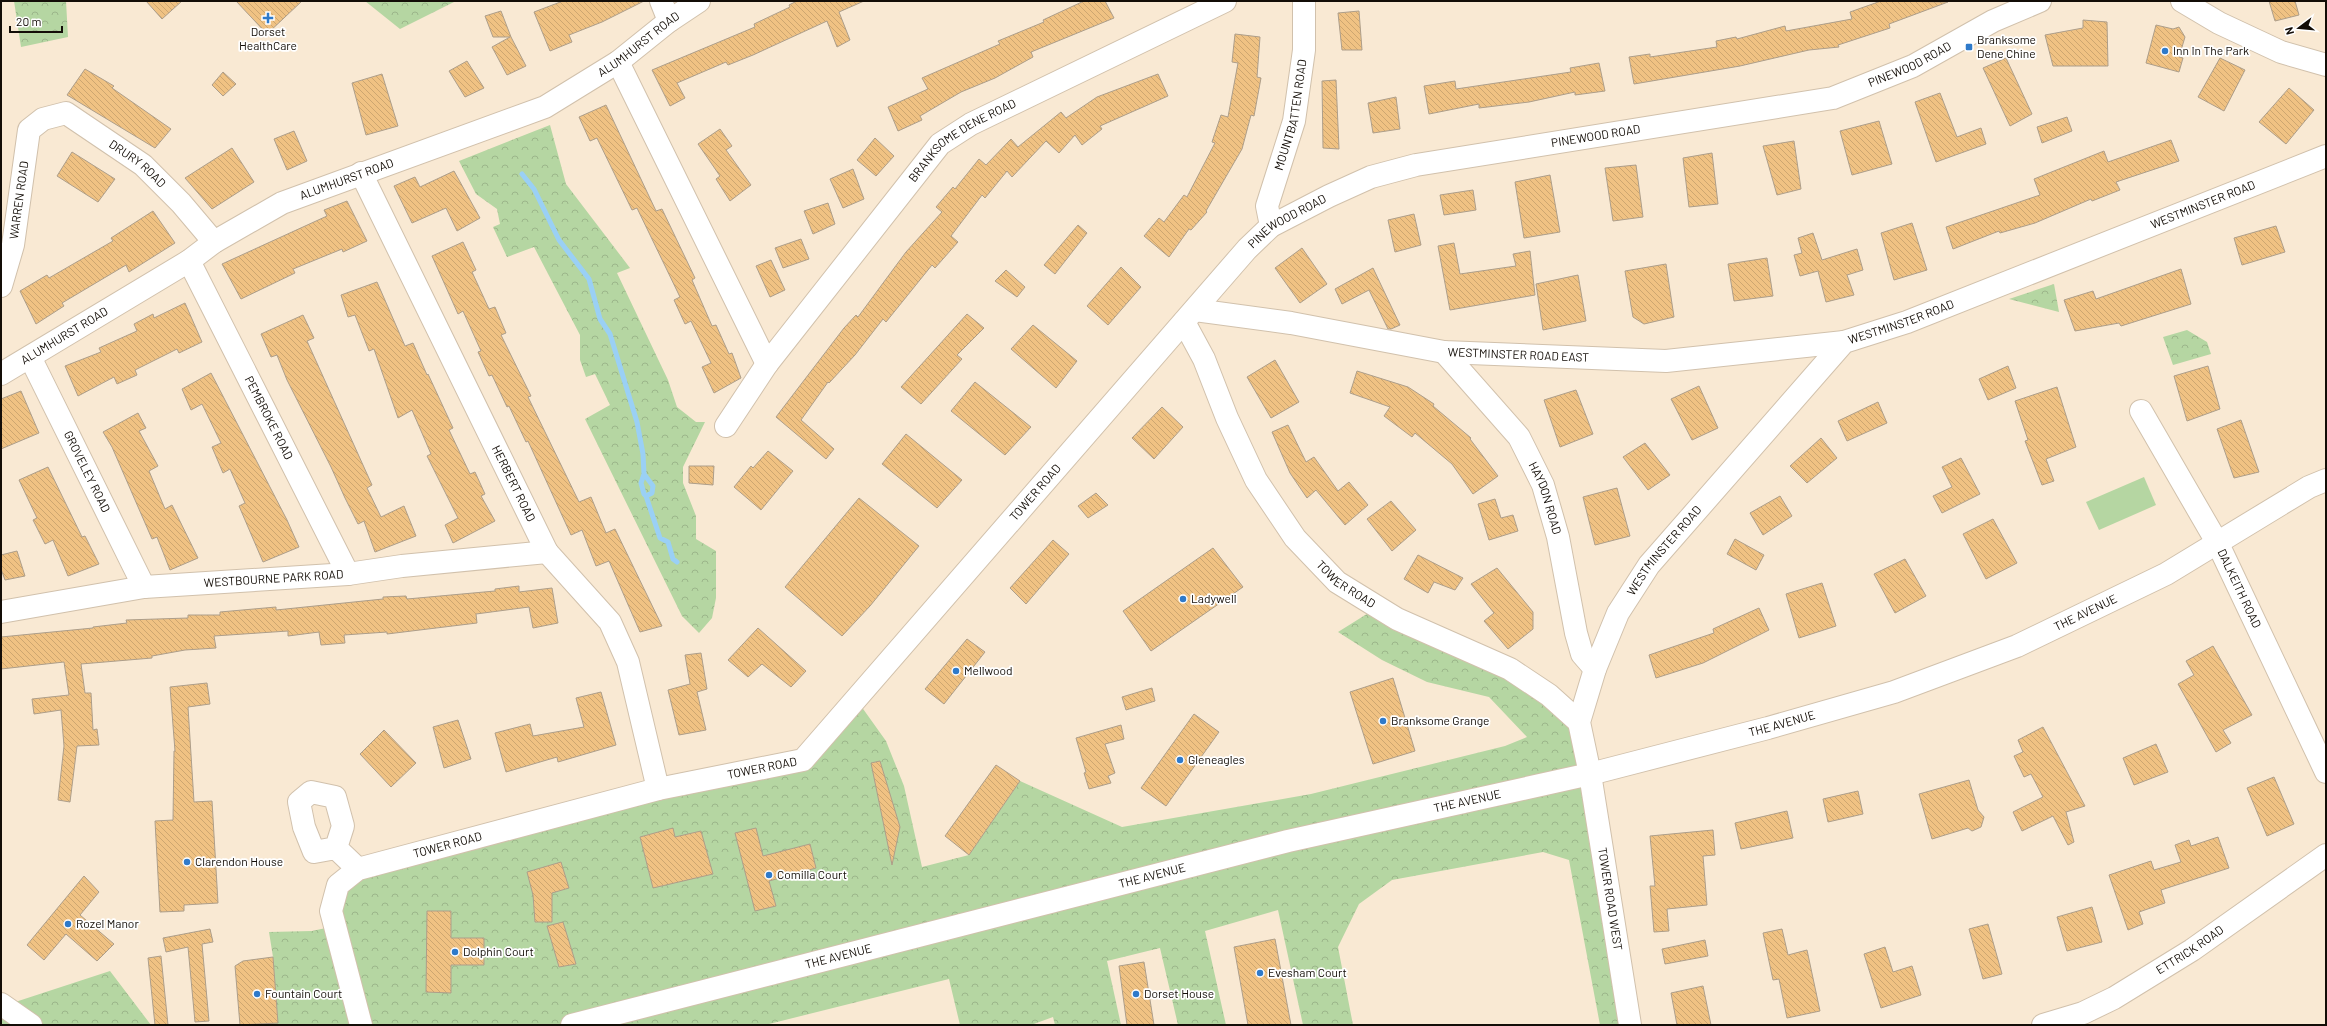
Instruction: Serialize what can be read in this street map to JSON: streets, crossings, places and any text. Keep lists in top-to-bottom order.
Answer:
{
  "streets": {
    "street": [
      "ALUMHURST ROAD",
      "PINEWOOD ROAD",
      "MOUNTBATTEN ROAD",
      "BRANKSOME DENE ROAD",
      "DRURY ROAD",
      "WARREN ROAD",
      "WESTMINSTER ROAD",
      "WESTMINSTER ROAD EAST",
      "PEMBROKE ROAD",
      "GROVELEY ROAD",
      "HERBERT ROAD",
      "TOWER ROAD",
      "HAYDON ROAD",
      "WESTBOURNE PARK ROAD",
      "DALKEITH ROAD",
      "THE AVENUE",
      "TOWER ROAD WEST",
      "ETTRICK ROAD"
    ]
  },
  "crossings": [
    ["ALUMHURST ROAD", "DRURY ROAD"],
    ["ALUMHURST ROAD", "PEMBROKE ROAD"],
    ["ALUMHURST ROAD", "GROVELEY ROAD"],
    ["ALUMHURST ROAD", "HERBERT ROAD"],
    ["PINEWOOD ROAD", "MOUNTBATTEN ROAD"],
    ["PINEWOOD ROAD", "WESTMINSTER ROAD EAST"],
    ["PINEWOOD ROAD", "TOWER ROAD"],
    ["DRURY ROAD", "WARREN ROAD"],
    ["WESTMINSTER ROAD", "WESTMINSTER ROAD EAST"],
    ["WESTMINSTER ROAD", "TOWER ROAD"],
    ["WESTMINSTER ROAD", "HAYDON ROAD"],
    ["WESTMINSTER ROAD EAST", "TOWER ROAD"],
    ["WESTMINSTER ROAD EAST", "HAYDON ROAD"],
    ["PEMBROKE ROAD", "WESTBOURNE PARK ROAD"],
    ["GROVELEY ROAD", "WESTBOURNE PARK ROAD"],
    ["HERBERT ROAD", "TOWER ROAD"],
    ["HERBERT ROAD", "WESTBOURNE PARK ROAD"],
    ["DALKEITH ROAD", "THE AVENUE"],
    ["THE AVENUE", "TOWER ROAD WEST"]
  ],
  "places": {
    "health": ["Dorset HealthCare"],
    "transit": ["Branksome Dene Chine"],
    "other": [
      "Inn In The Park",
      "Ladywell",
      "Mellwood",
      "Branksome Grange",
      "Gleneagles",
      "Clarendon House",
      "Comilla Court",
      "Rozel Manor",
      "Dolphin Court",
      "Evesham Court",
      "Fountain Court",
      "Dorset House"
    ]
  },
  "scale_bar": "20 m",
  "north": "left"
}
